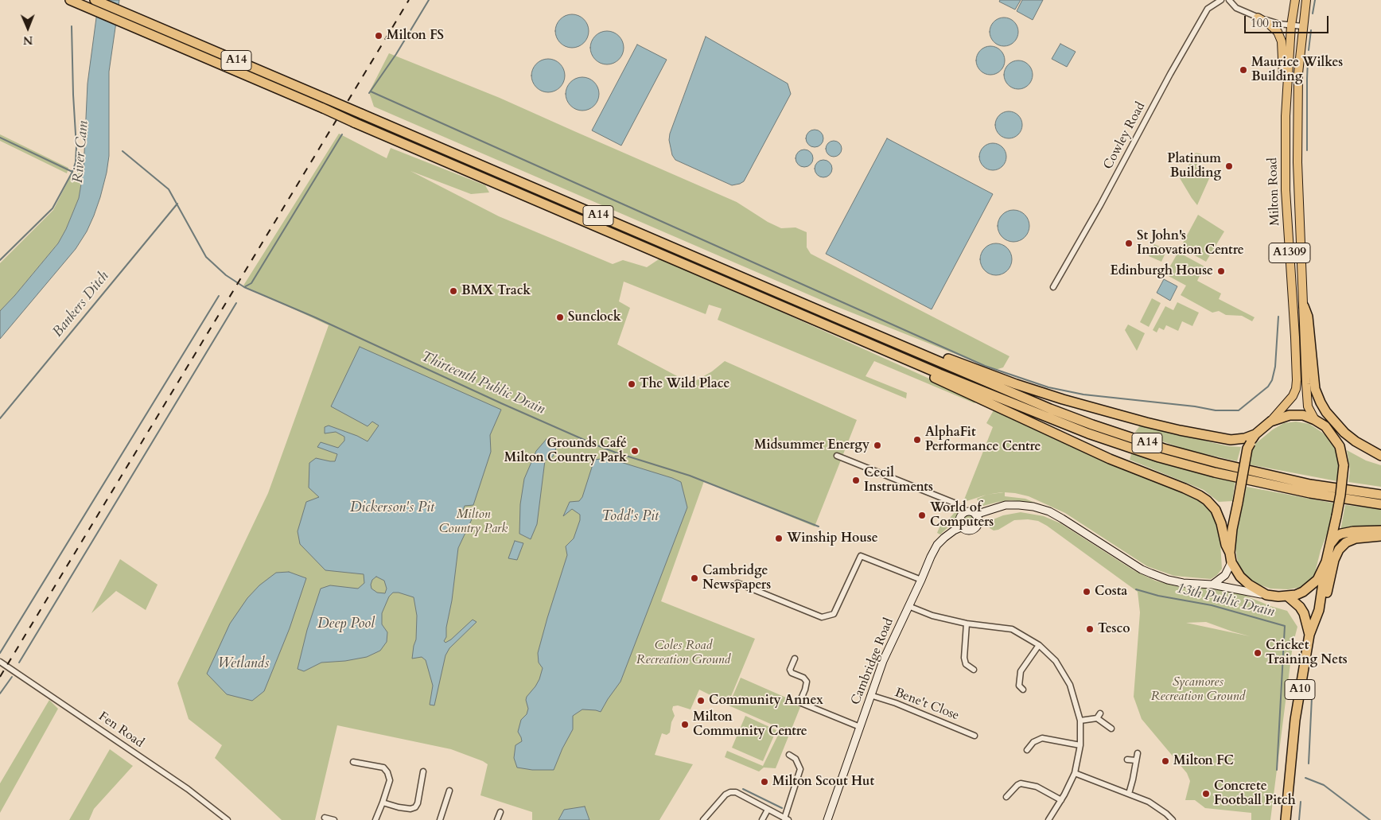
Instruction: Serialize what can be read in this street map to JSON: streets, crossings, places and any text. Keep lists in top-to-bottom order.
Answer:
{
  "streets": {
    "highway": ["A14", "A10"],
    "main road": ["Milton Road", "A1309"],
    "street": [
      "Cowley Road",
      "Cambridge Road",
      "Bene't Close",
      "Fen Road"
    ]
  },
  "crossings": [
    ["Milton Road", "A1309"],
    ["Cambridge Road", "Bene't Close"]
  ],
  "water": [
    "River Cam",
    "Bankers Ditch",
    "Thirteenth Public Drain",
    "Dickerson's Pit",
    "Todd's Pit",
    "13th Public Drain",
    "Deep Pool",
    "Wetlands"
  ],
  "parks": ["Milton Country Park", "Coles Road Recreation Ground", "Sycamores Recreation Ground"],
  "places": [
    "Milton FS",
    "Maurice Wilkes Building",
    "Platinum Building",
    "St John's Innovation Centre",
    "Edinburgh House",
    "BMX Track",
    "Sunclock",
    "The Wild Place",
    "AlphaFit Performance Centre",
    "Midsummer Energy",
    "Grounds Café Milton Country Park",
    "Cecil Instruments",
    "World of Computers",
    "Winship House",
    "Cambridge Newspapers",
    "Costa",
    "Tesco",
    "Cricket Training Nets",
    "Community Annex",
    "Milton Community Centre",
    "Milton FC",
    "Milton Scout Hut",
    "Concrete Football Pitch"
  ],
  "scale_bar": "100 m",
  "north": "bottom"
}
